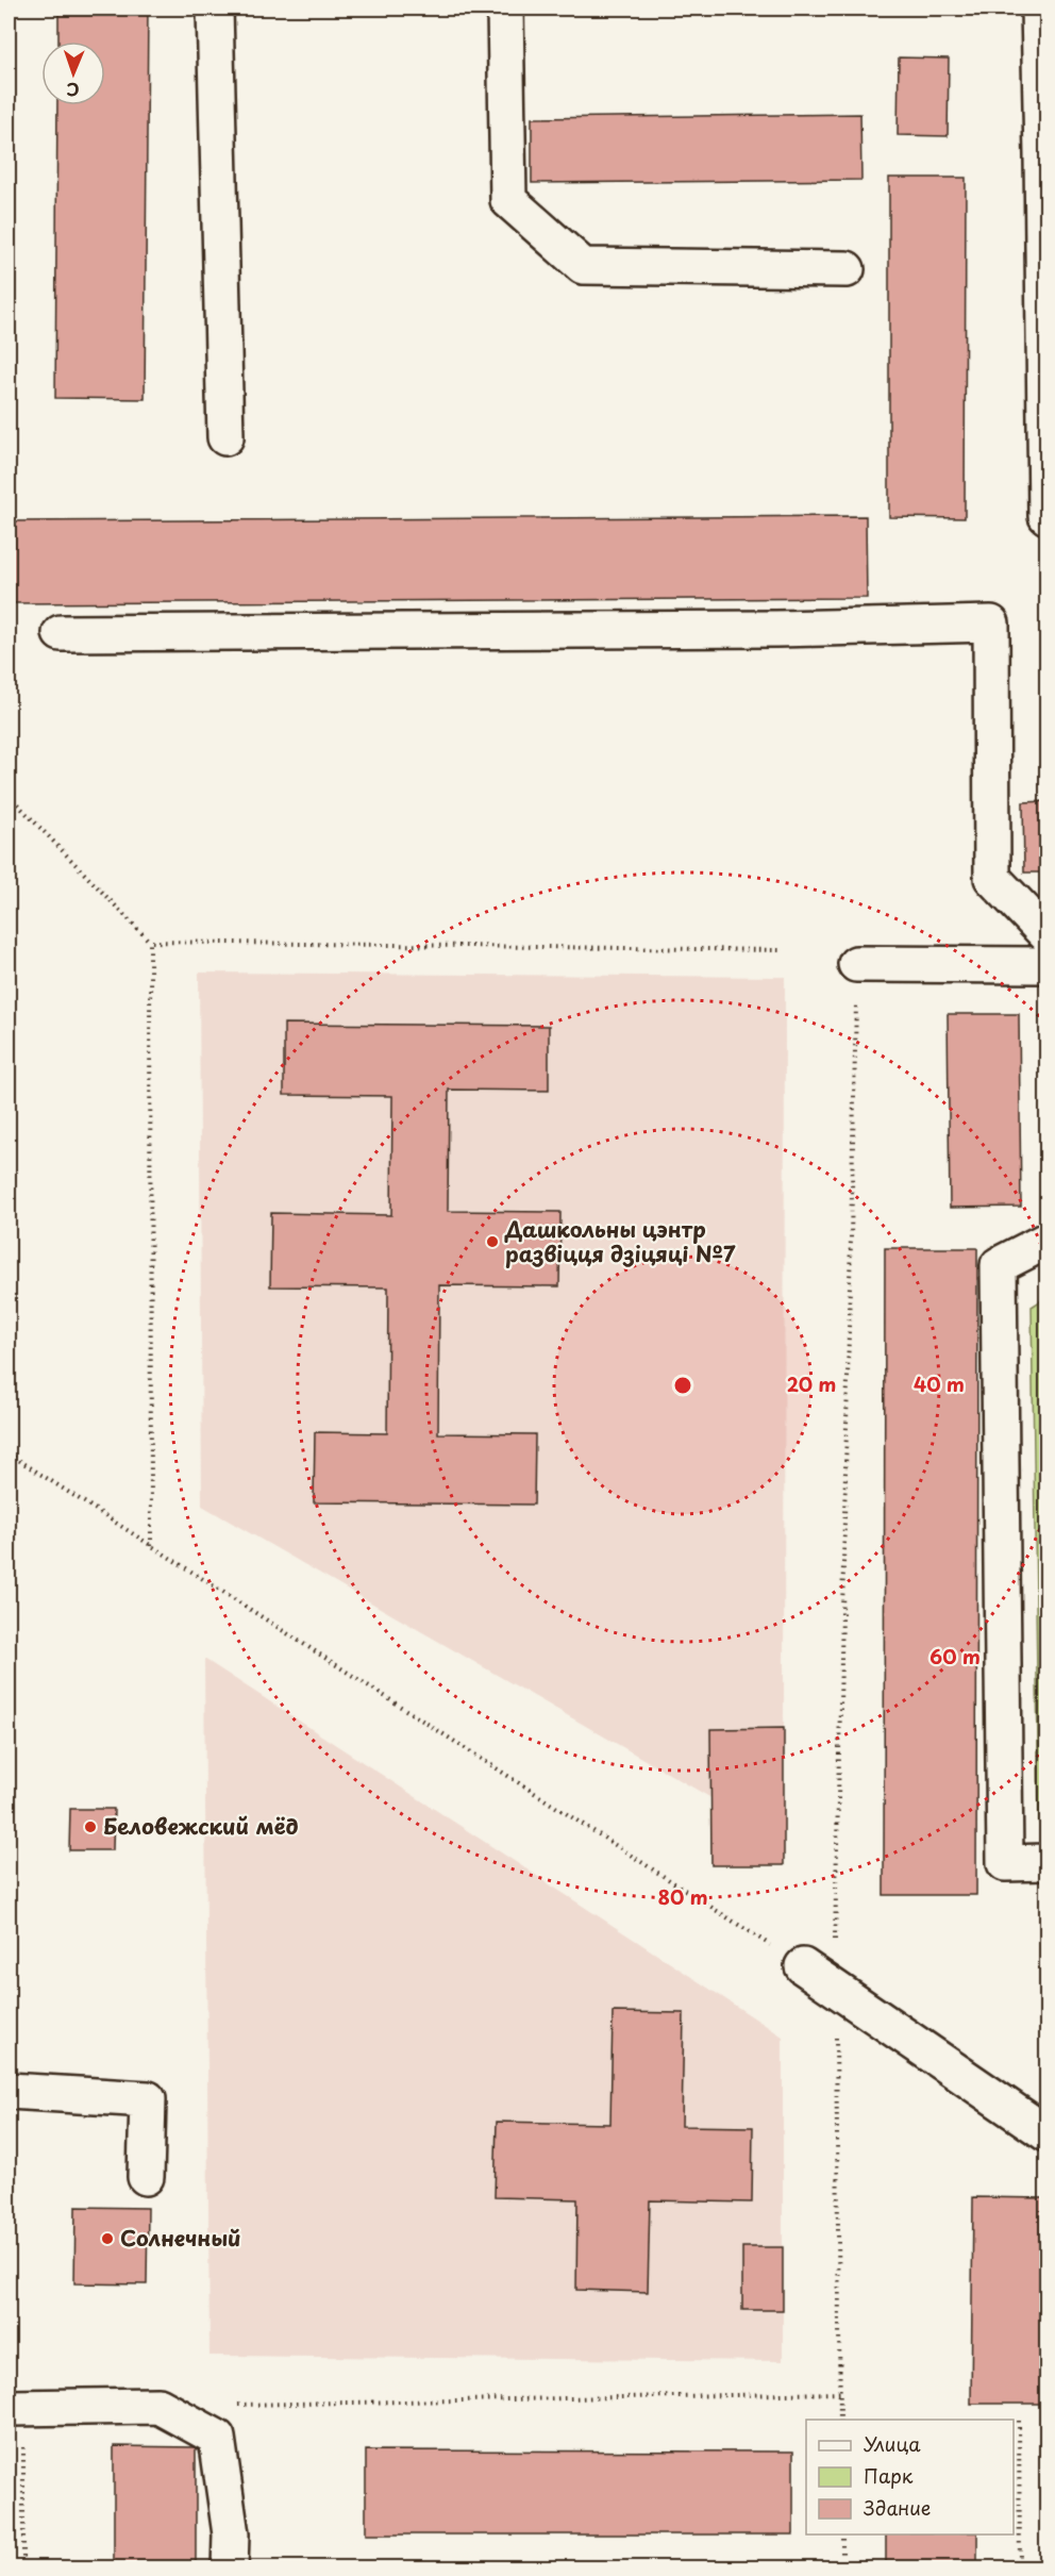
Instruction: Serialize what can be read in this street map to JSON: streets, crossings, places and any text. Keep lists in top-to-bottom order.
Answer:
{
  "places": ["Дашкольны цэнтр развіцця дзіцяці №7", "Беловежский мёд", "Солнечный"],
  "legend": ["Улица", "Парк", "Здание"],
  "north": "bottom",
  "rings": [
    "20 m",
    "40 m",
    "60 m",
    "80 m"
  ]
}
